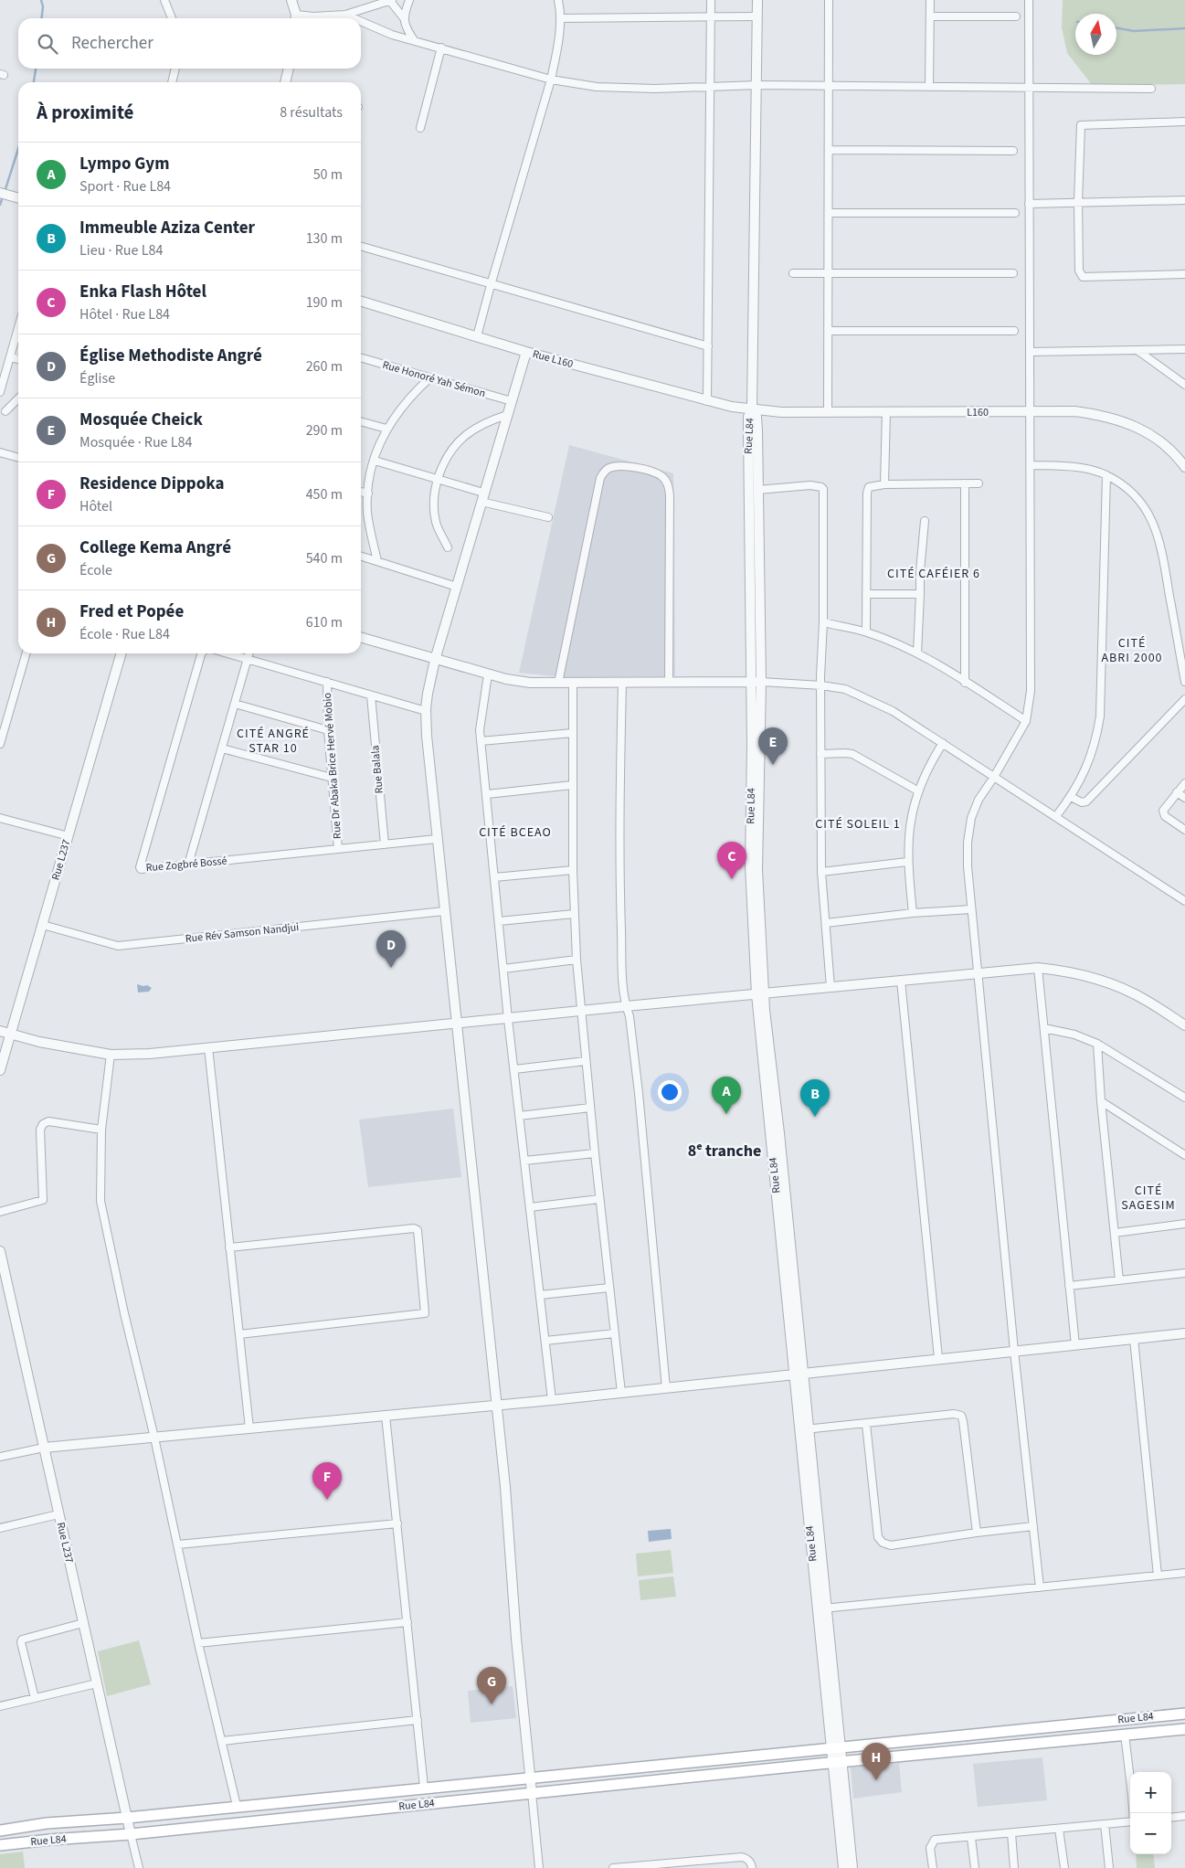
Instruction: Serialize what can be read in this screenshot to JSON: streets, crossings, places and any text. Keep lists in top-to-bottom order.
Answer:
{
  "streets": {
    "main road": ["Rue L84"],
    "street": [
      "Rue L160",
      "Rue Honoré Yah Sémon",
      "L160",
      "Rue Dr Abaka Brice Hervé Mobio",
      "Rue Balala",
      "Rue L237",
      "Rue Zogbré Bossé",
      "Rue Rév Samson Nandjui"
    ]
  },
  "crossings": [
    ["Rue L160", "L160"],
    ["Rue L160", "Rue L84"],
    ["L160", "Rue L84"],
    ["Rue L84", "Rue L237"],
    ["Rue Dr Abaka Brice Hervé Mobio", "Rue Zogbré Bossé"],
    ["Rue Balala", "Rue Zogbré Bossé"],
    ["Rue L237", "Rue Rév Samson Nandjui"]
  ],
  "districts": [
    "CITÉ CAFÉIER 6",
    "CITÉ ABRI 2000",
    "CITÉ ANGRÉ STAR 10",
    "CITÉ SOLEIL 1",
    "CITÉ BCEAO",
    "8ᵉ tranche",
    "CITÉ SAGESIM"
  ],
  "north": "top",
  "page": {
    "search": "Rechercher",
    "heading": ["À proximité", "8 résultats"],
    "list": [
      {
        "mark": "A",
        "name": "Lympo Gym",
        "note": "Sport · Rue L84",
        "value": "50 m"
      },
      {
        "mark": "B",
        "name": "Immeuble Aziza Center",
        "note": "Lieu · Rue L84",
        "value": "130 m"
      },
      {
        "mark": "C",
        "name": "Enka Flash Hôtel",
        "note": "Hôtel · Rue L84",
        "value": "190 m"
      },
      {
        "mark": "D",
        "name": "Église Methodiste Angré",
        "note": "Église",
        "value": "260 m"
      },
      {
        "mark": "E",
        "name": "Mosquée Cheick",
        "note": "Mosquée · Rue L84",
        "value": "290 m"
      },
      {
        "mark": "F",
        "name": "Residence Dippoka",
        "note": "Hôtel",
        "value": "450 m"
      },
      {
        "mark": "G",
        "name": "College Kema Angré",
        "note": "École",
        "value": "540 m"
      },
      {
        "mark": "H",
        "name": "Fred et Popée",
        "note": "École · Rue L84",
        "value": "610 m"
      }
    ],
    "pins": [
      "E",
      "C",
      "D",
      "A",
      "B",
      "F",
      "G",
      "H"
    ],
    "map_buttons": ["+", "−"]
  }
}
